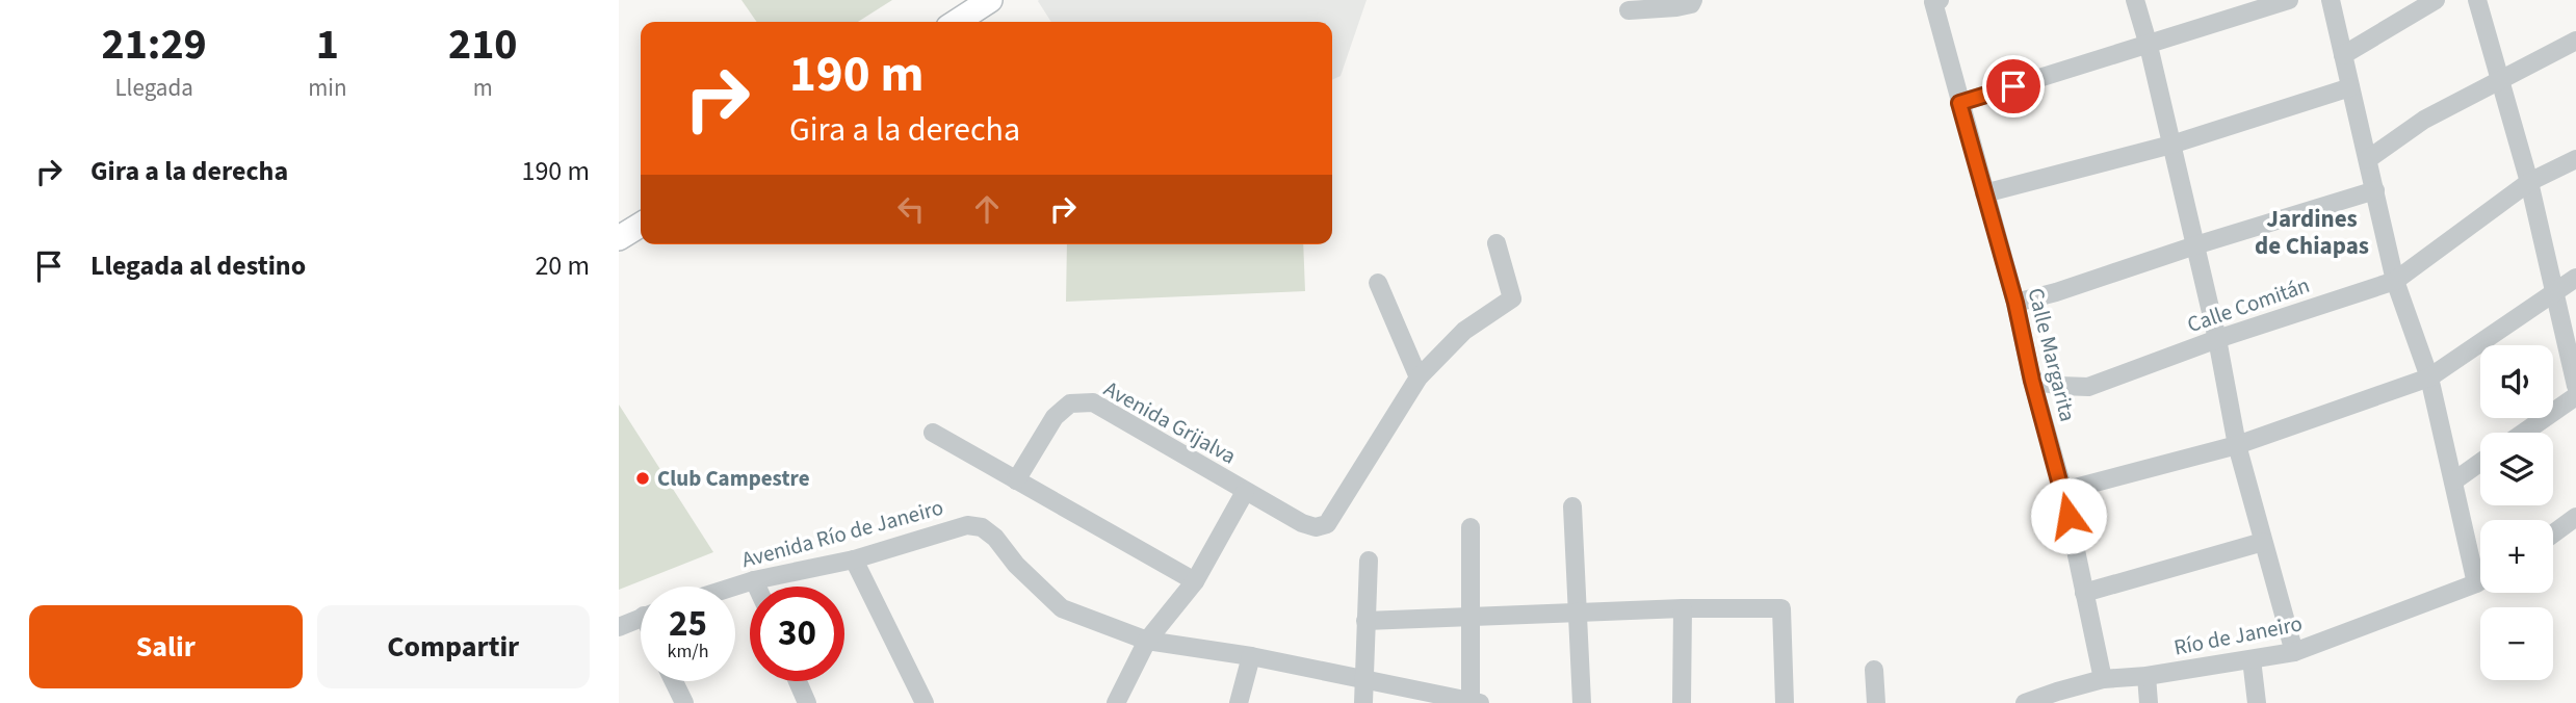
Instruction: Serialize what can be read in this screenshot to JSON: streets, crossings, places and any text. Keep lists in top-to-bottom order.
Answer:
{
  "streets": {
    "street": [
      "Calle Comitán",
      "Calle Margarita",
      "Avenida Grijalva",
      "Avenida Río de Janeiro",
      "Río de Janeiro"
    ]
  },
  "crossings": [
    ["Calle Comitán", "Calle Margarita"],
    ["Calle Margarita", "Río de Janeiro"]
  ],
  "districts": ["Jardines de Chiapas"],
  "places": ["Club Campestre"],
  "page": {
    "eta": [
      "21:29",
      "Llegada",
      "1",
      "min",
      "210",
      "m"
    ],
    "turn": ["190 m", "Gira a la derecha"],
    "list": [
      {
        "name": "Gira a la derecha",
        "value": "190 m"
      },
      {
        "name": "Llegada al destino",
        "value": "20 m"
      }
    ],
    "map_buttons": ["+", "−"],
    "speed": "25 km/h",
    "limit": "30",
    "buttons": ["Salir", "Compartir"]
  }
}
